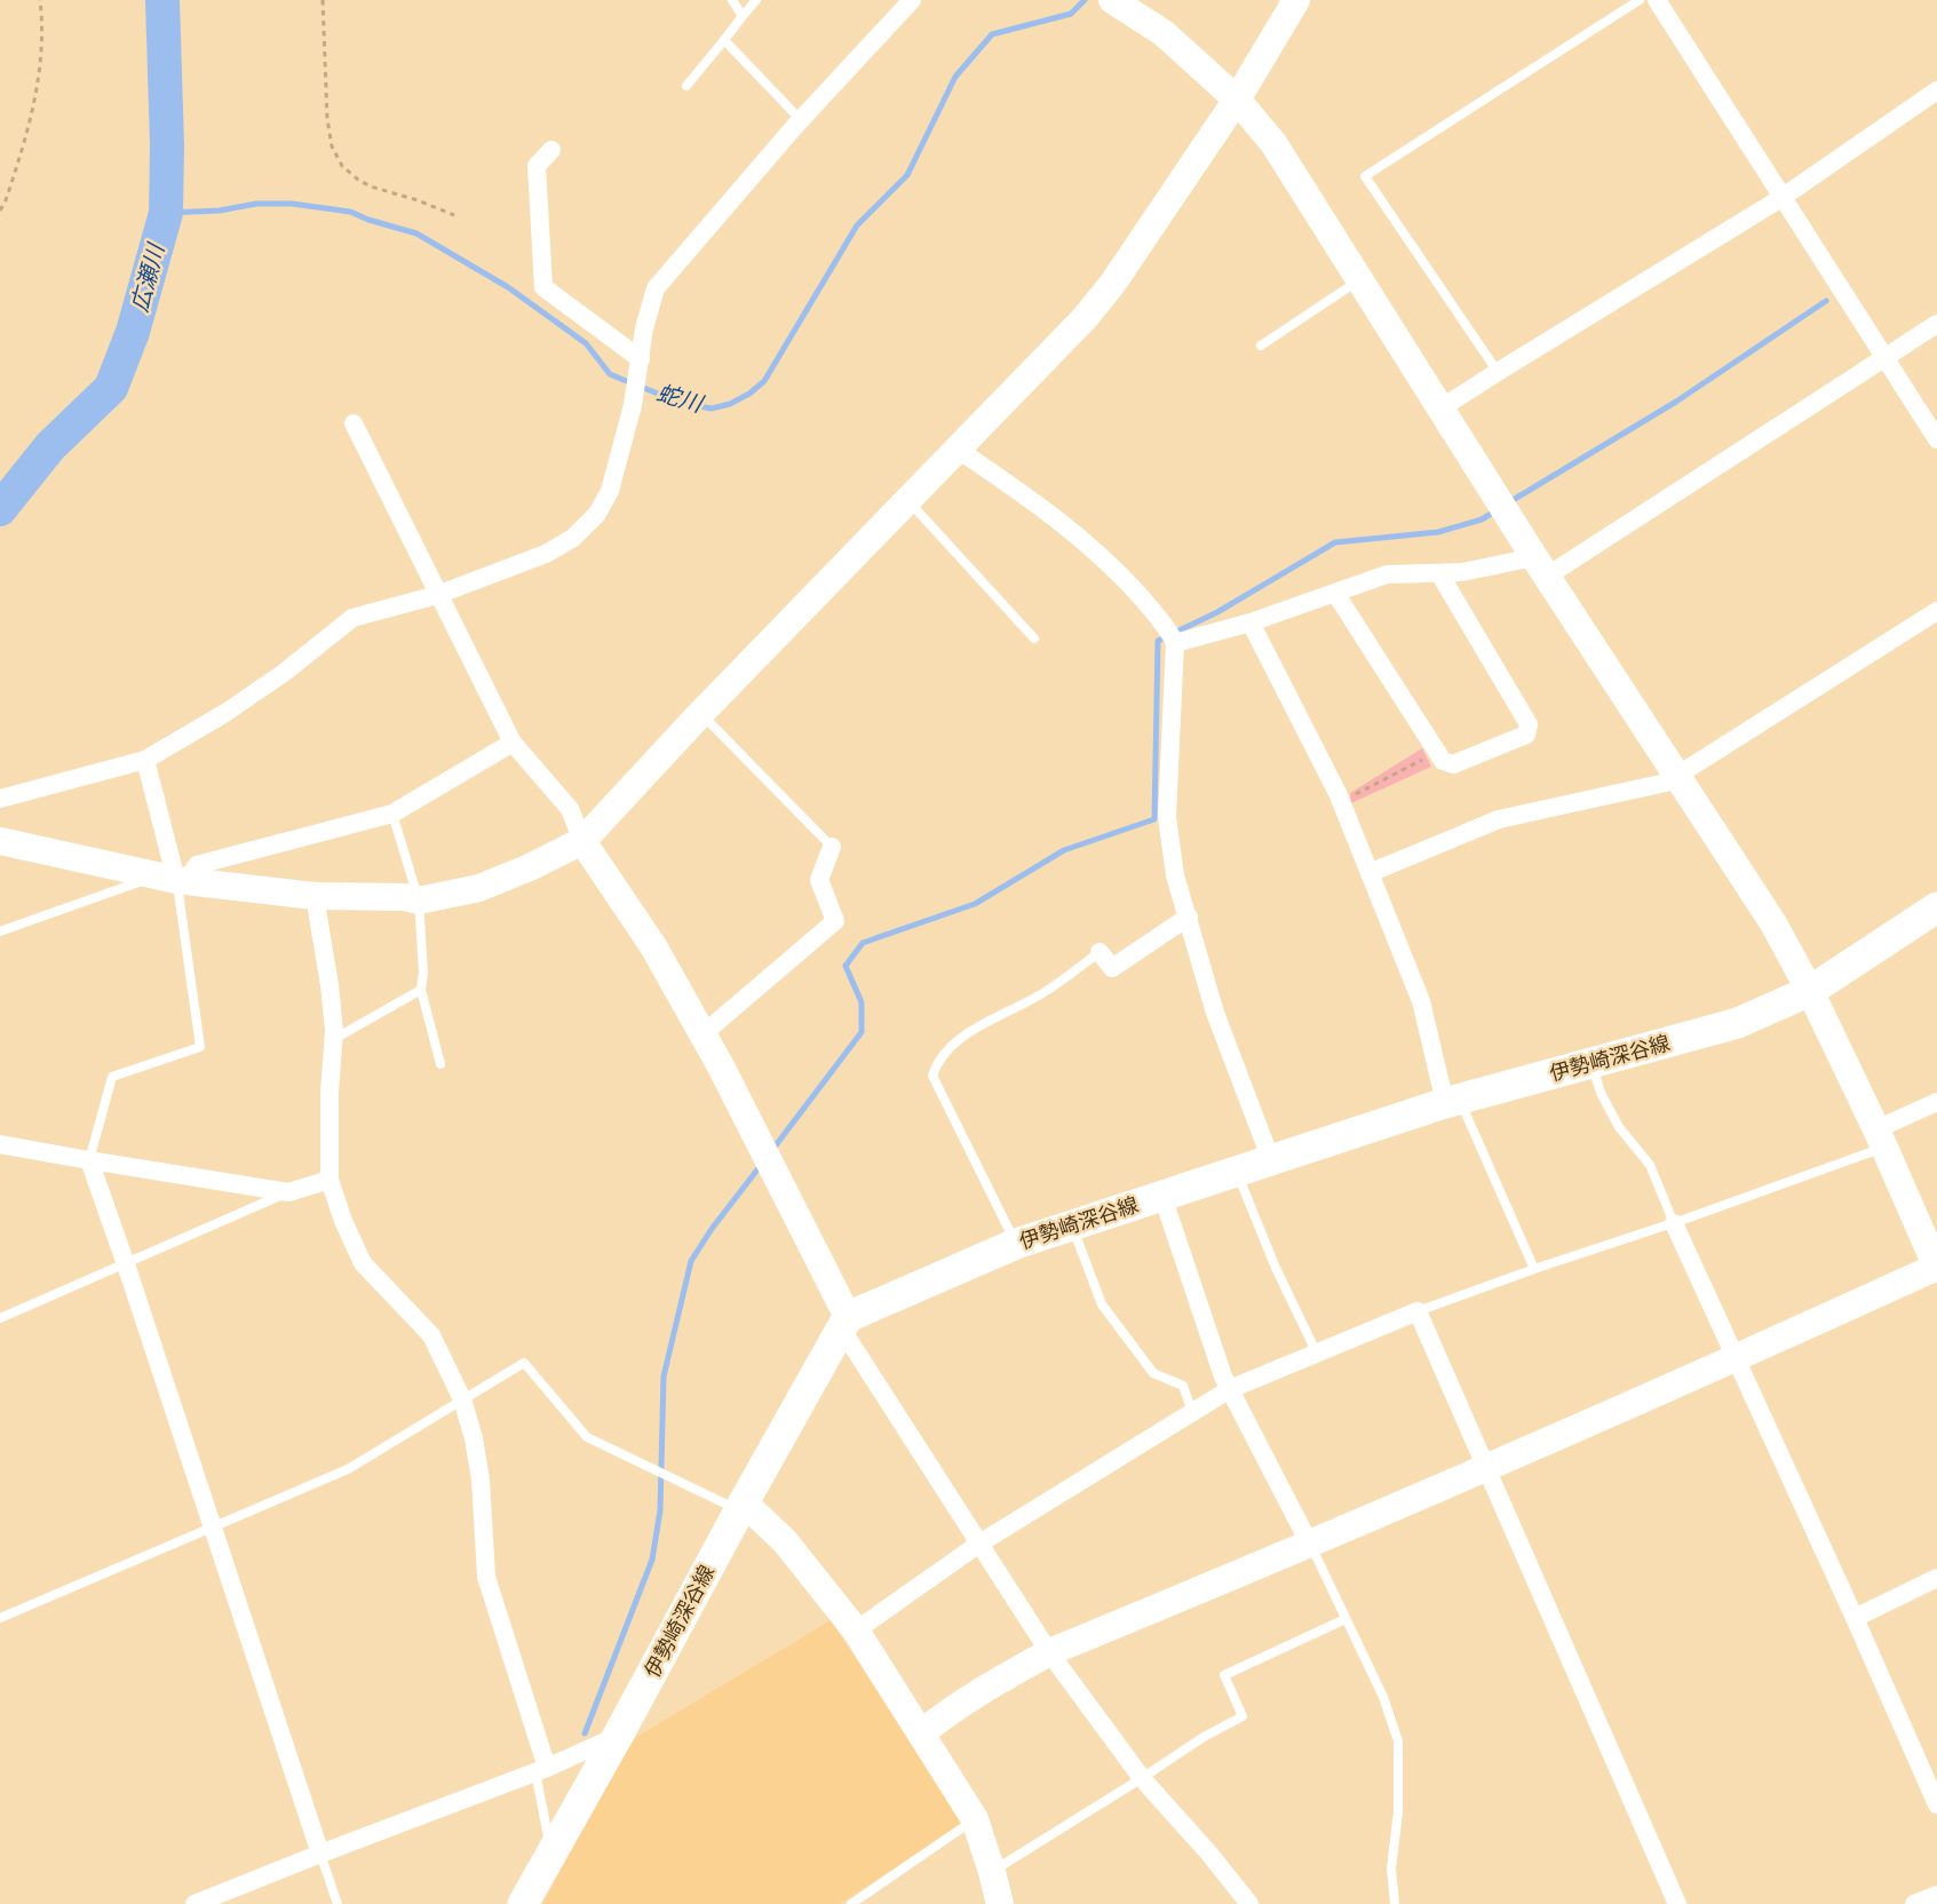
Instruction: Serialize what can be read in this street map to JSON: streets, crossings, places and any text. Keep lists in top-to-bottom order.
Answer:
{
  "streets": {
    "main road": ["伊勢崎深谷線"]
  },
  "water": ["広瀬川", "蛇川"]
}
